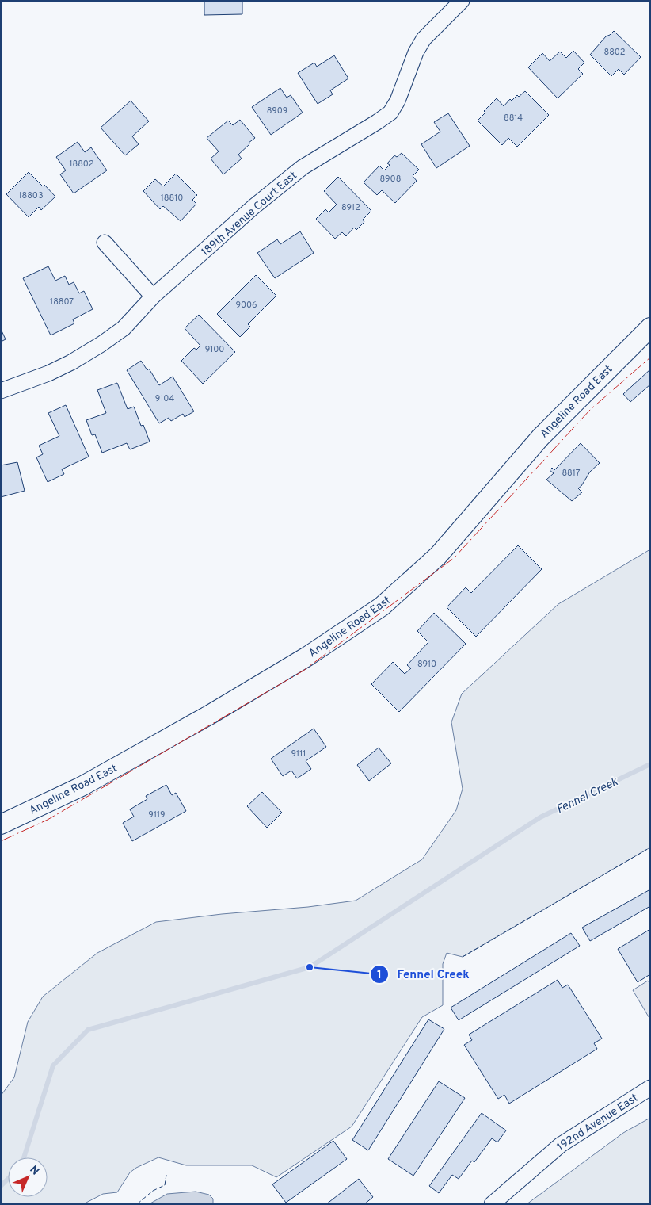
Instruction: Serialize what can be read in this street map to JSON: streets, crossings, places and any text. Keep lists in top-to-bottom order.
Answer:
{
  "streets": {
    "street": ["189th Avenue Court East", "Angeline Road East", "192nd Avenue East"]
  },
  "water": ["Fennel Creek"],
  "places": ["Fennel Creek"],
  "house_numbers": [
    "8802",
    "8909",
    "8814",
    "18802",
    "8908",
    "18803",
    "18810",
    "8912",
    "18807",
    "9006",
    "9100",
    "9104",
    "8817",
    "8910",
    "9111",
    "9119"
  ],
  "north": "top right"
}
